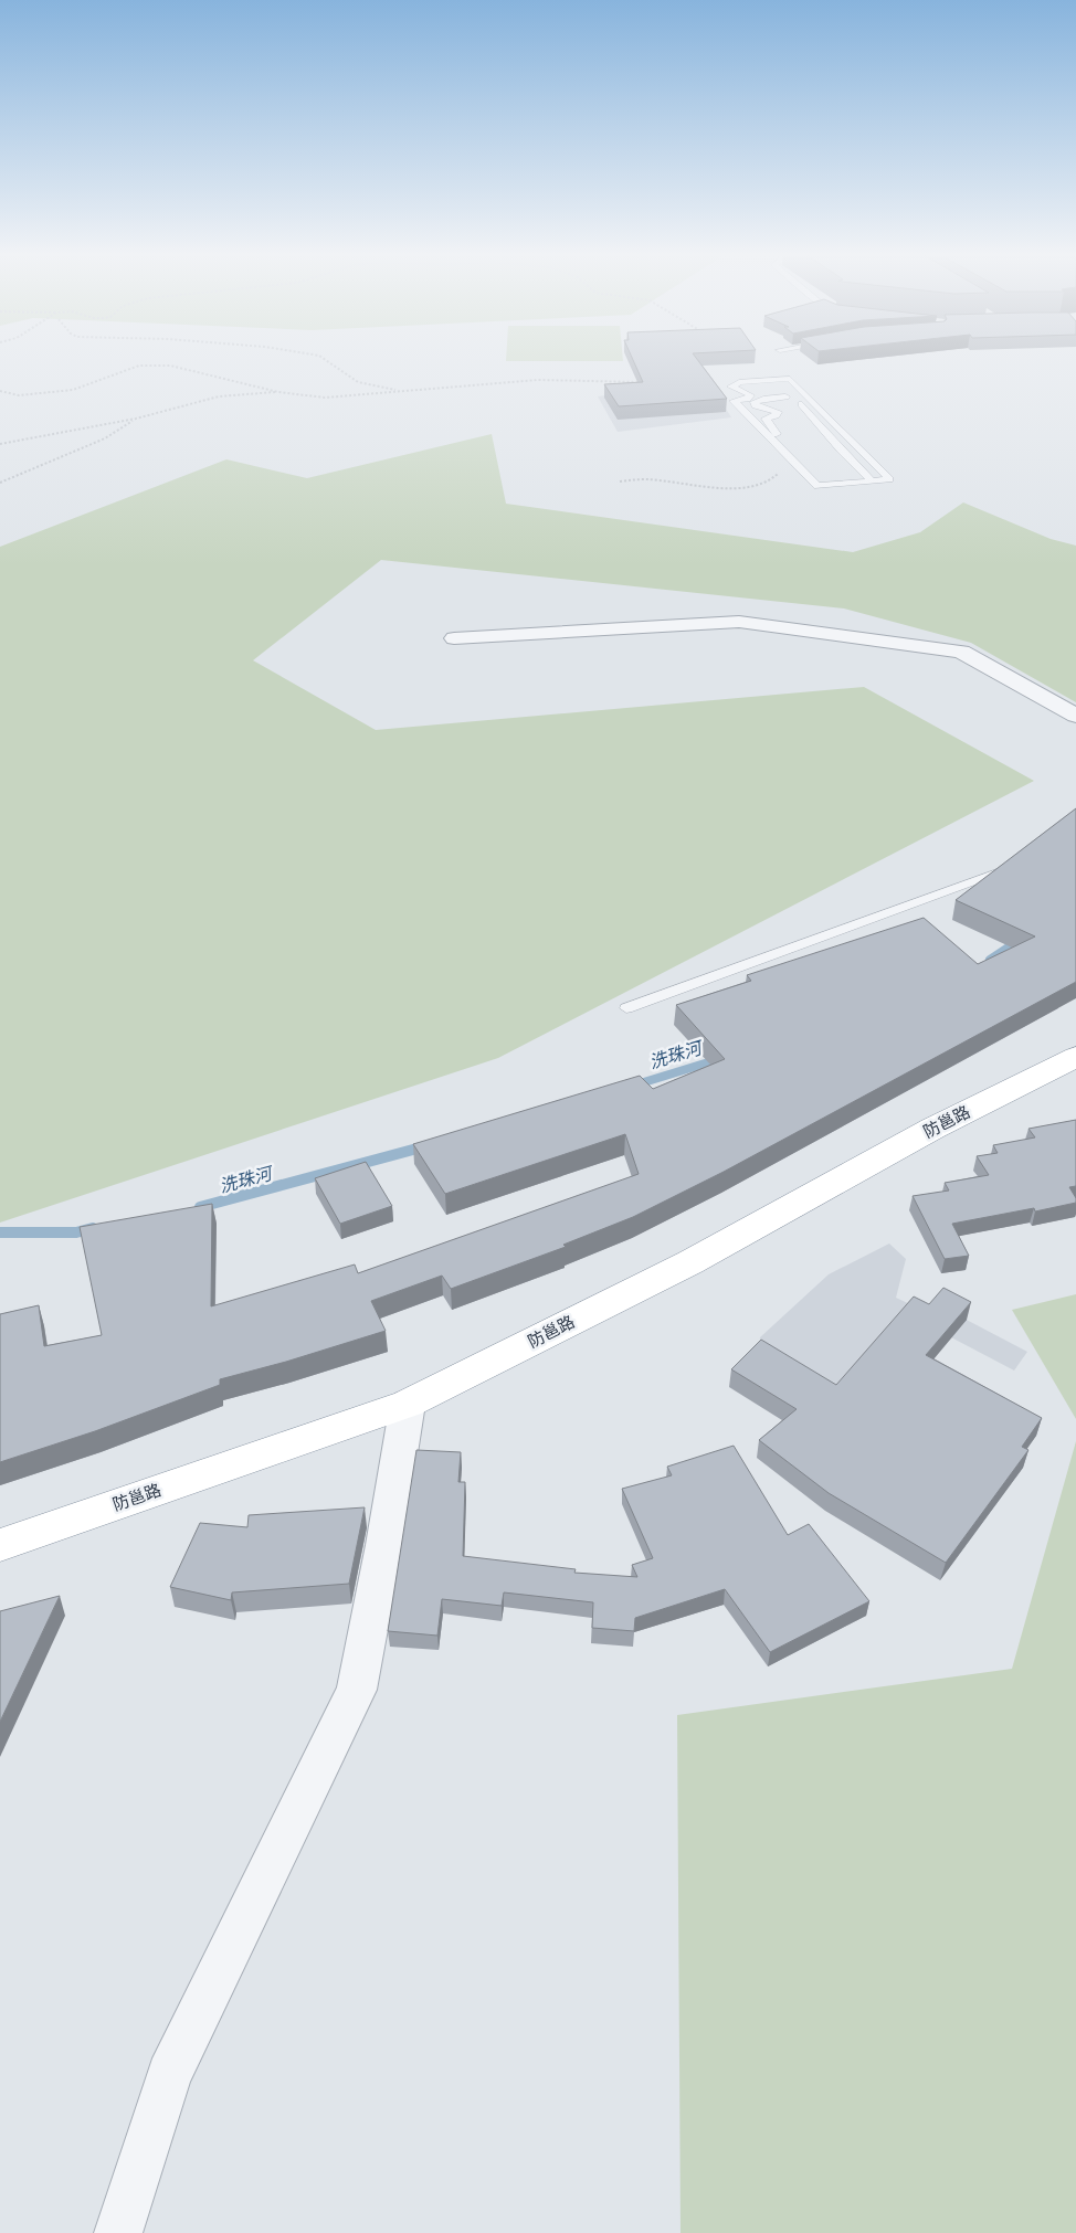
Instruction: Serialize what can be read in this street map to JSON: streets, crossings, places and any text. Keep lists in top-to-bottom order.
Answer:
{
  "streets": {
    "highway": ["防邕路"]
  },
  "water": ["洗珠河"]
}
